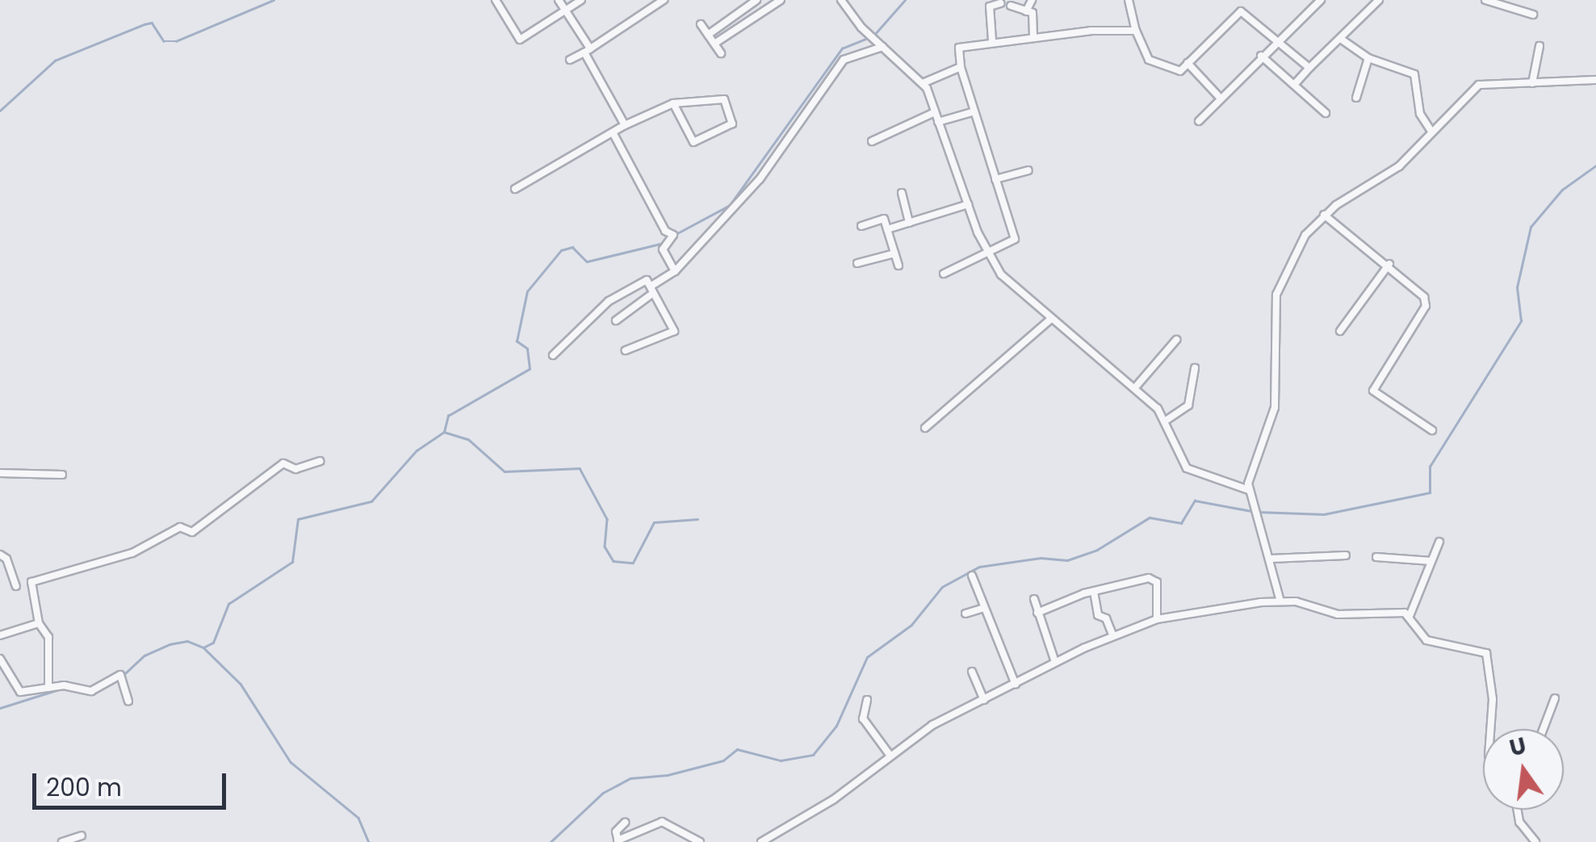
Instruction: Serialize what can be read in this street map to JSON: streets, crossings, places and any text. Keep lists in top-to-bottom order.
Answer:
{
  "scale_bar": "200 m",
  "north": "top"
}
